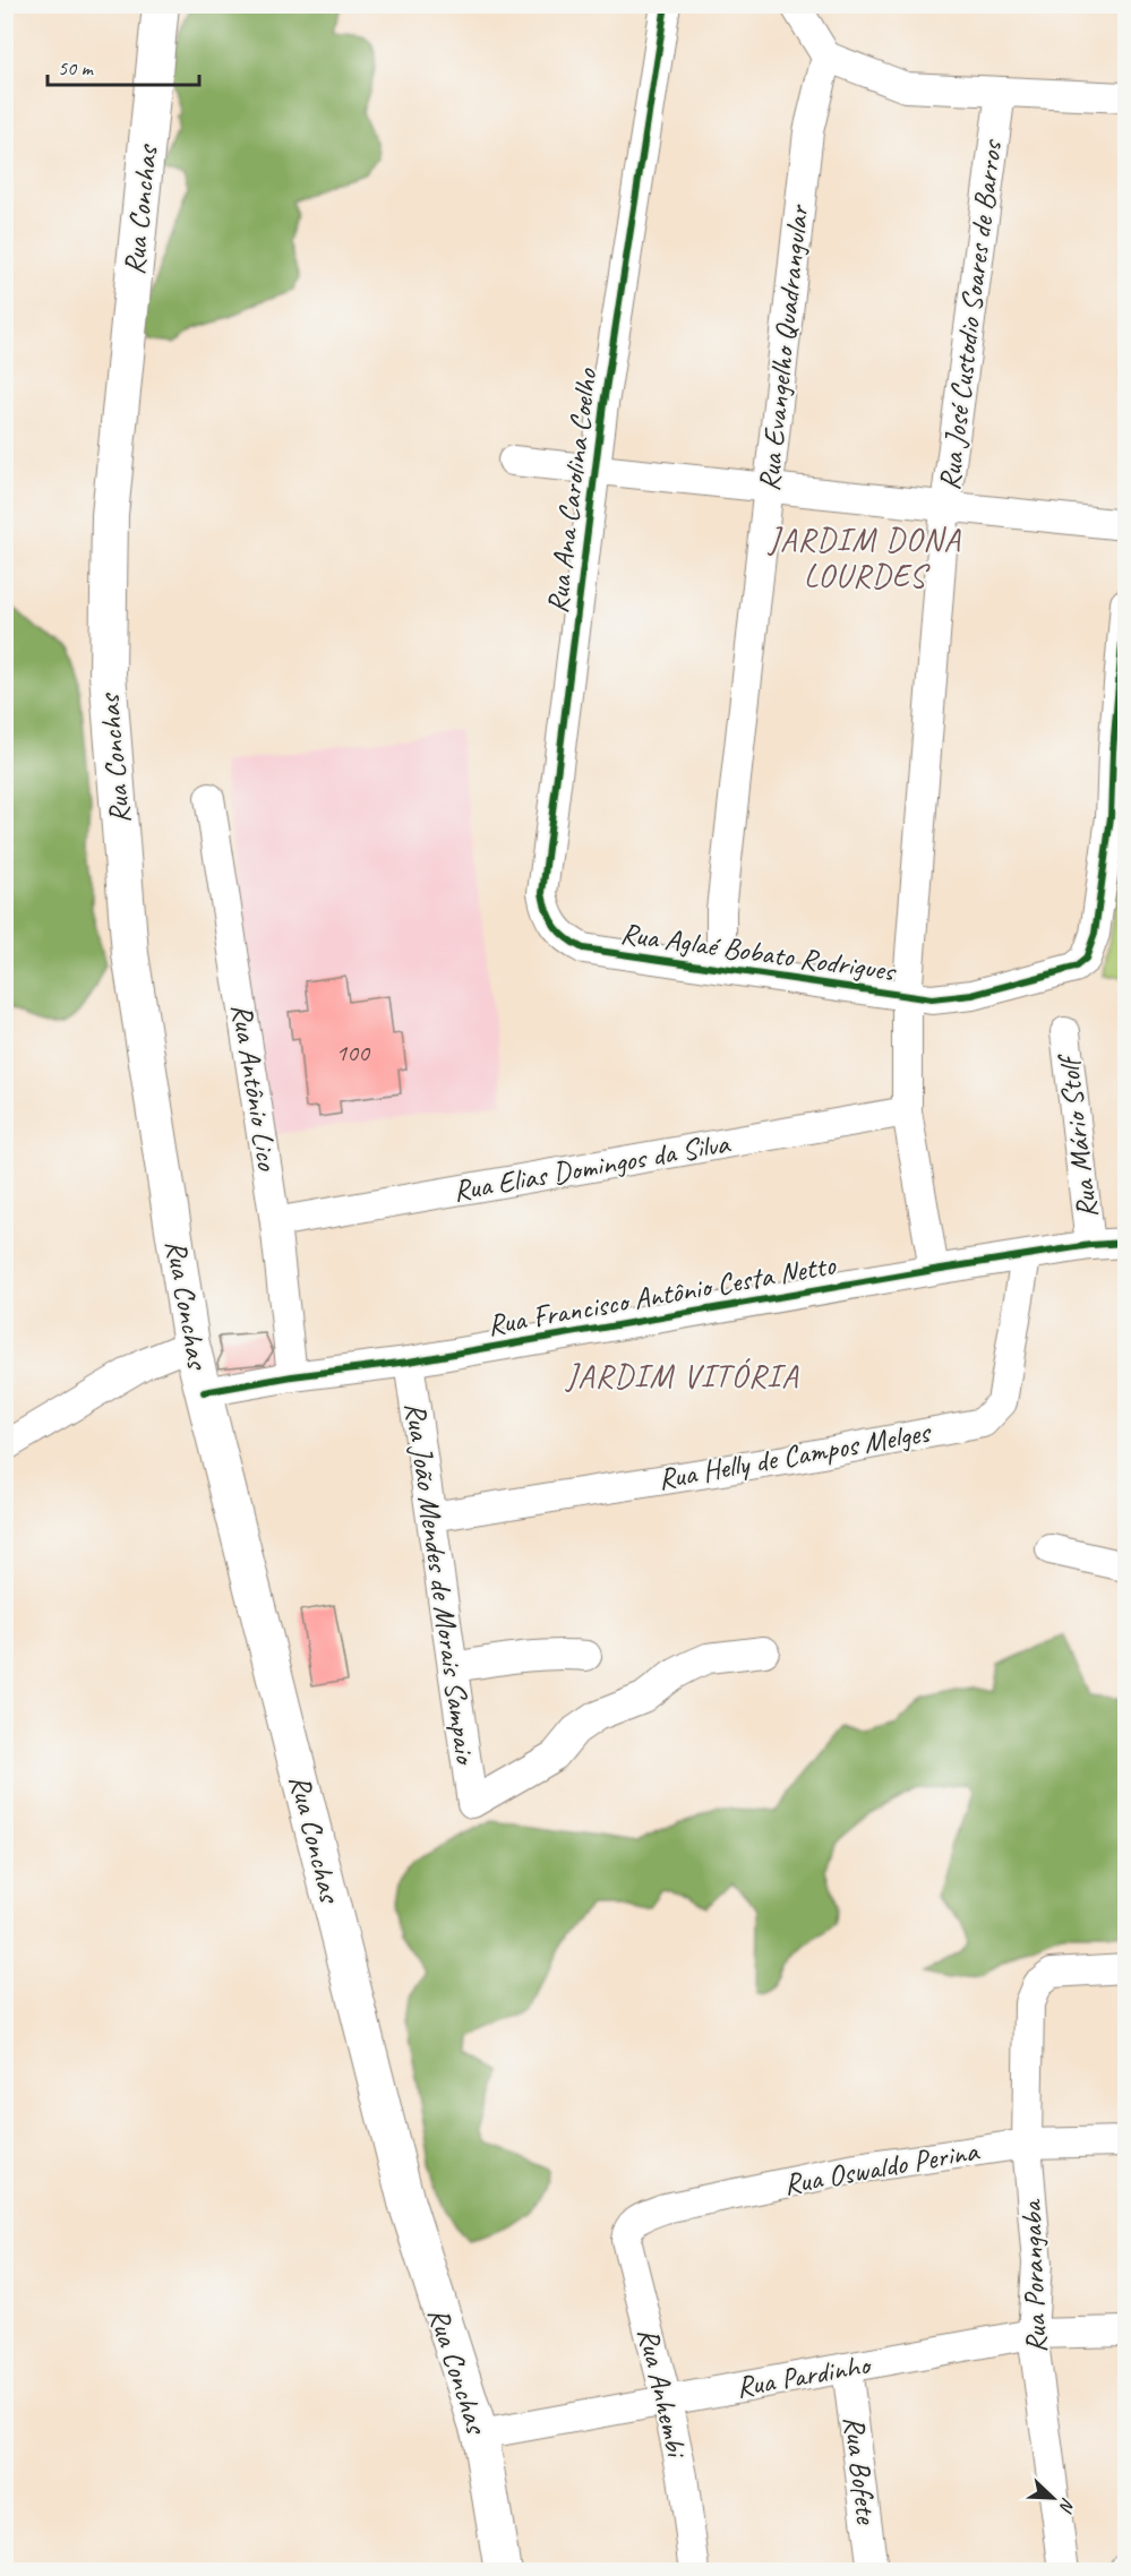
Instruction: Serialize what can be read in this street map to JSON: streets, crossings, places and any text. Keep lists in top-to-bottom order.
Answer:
{
  "streets": {
    "main road": ["Rua Conchas"],
    "street": [
      "Rua José Custodio Soares de Barros",
      "Rua Evangelho Quadrangular",
      "Rua Ana Carolina Coelho",
      "Rua Aglaé Bobato Rodrigues",
      "Rua Antônio Lico",
      "Rua Mário Stolf",
      "Rua Elias Domingos da Silva",
      "Rua Francisco Antônio Cesta Netto",
      "Rua Helly de Campos Melges",
      "Rua João Mendes de Morais Sampaio",
      "Rua Oswaldo Perina",
      "Rua Porangaba",
      "Rua Pardinho",
      "Rua Anhembi",
      "Rua Bofete"
    ]
  },
  "crossings": [
    ["Rua Conchas", "Rua Francisco Antônio Cesta Netto"],
    ["Rua Conchas", "Rua Pardinho"],
    ["Rua José Custodio Soares de Barros", "Rua Aglaé Bobato Rodrigues"],
    ["Rua José Custodio Soares de Barros", "Rua Elias Domingos da Silva"],
    ["Rua José Custodio Soares de Barros", "Rua Francisco Antônio Cesta Netto"],
    ["Rua Evangelho Quadrangular", "Rua Aglaé Bobato Rodrigues"],
    ["Rua Ana Carolina Coelho", "Rua Aglaé Bobato Rodrigues"],
    ["Rua Antônio Lico", "Rua Elias Domingos da Silva"],
    ["Rua Antônio Lico", "Rua Francisco Antônio Cesta Netto"],
    ["Rua Mário Stolf", "Rua Francisco Antônio Cesta Netto"],
    ["Rua Francisco Antônio Cesta Netto", "Rua Helly de Campos Melges"],
    ["Rua Francisco Antônio Cesta Netto", "Rua João Mendes de Morais Sampaio"],
    ["Rua Helly de Campos Melges", "Rua João Mendes de Morais Sampaio"],
    ["Rua Oswaldo Perina", "Rua Porangaba"],
    ["Rua Oswaldo Perina", "Rua Anhembi"],
    ["Rua Porangaba", "Rua Pardinho"],
    ["Rua Pardinho", "Rua Anhembi"],
    ["Rua Pardinho", "Rua Bofete"]
  ],
  "districts": ["JARDIM DONA LOURDES", "JARDIM VITÓRIA"],
  "house_numbers": ["100"],
  "scale_bar": "50 m",
  "north": "bottom right"
}
